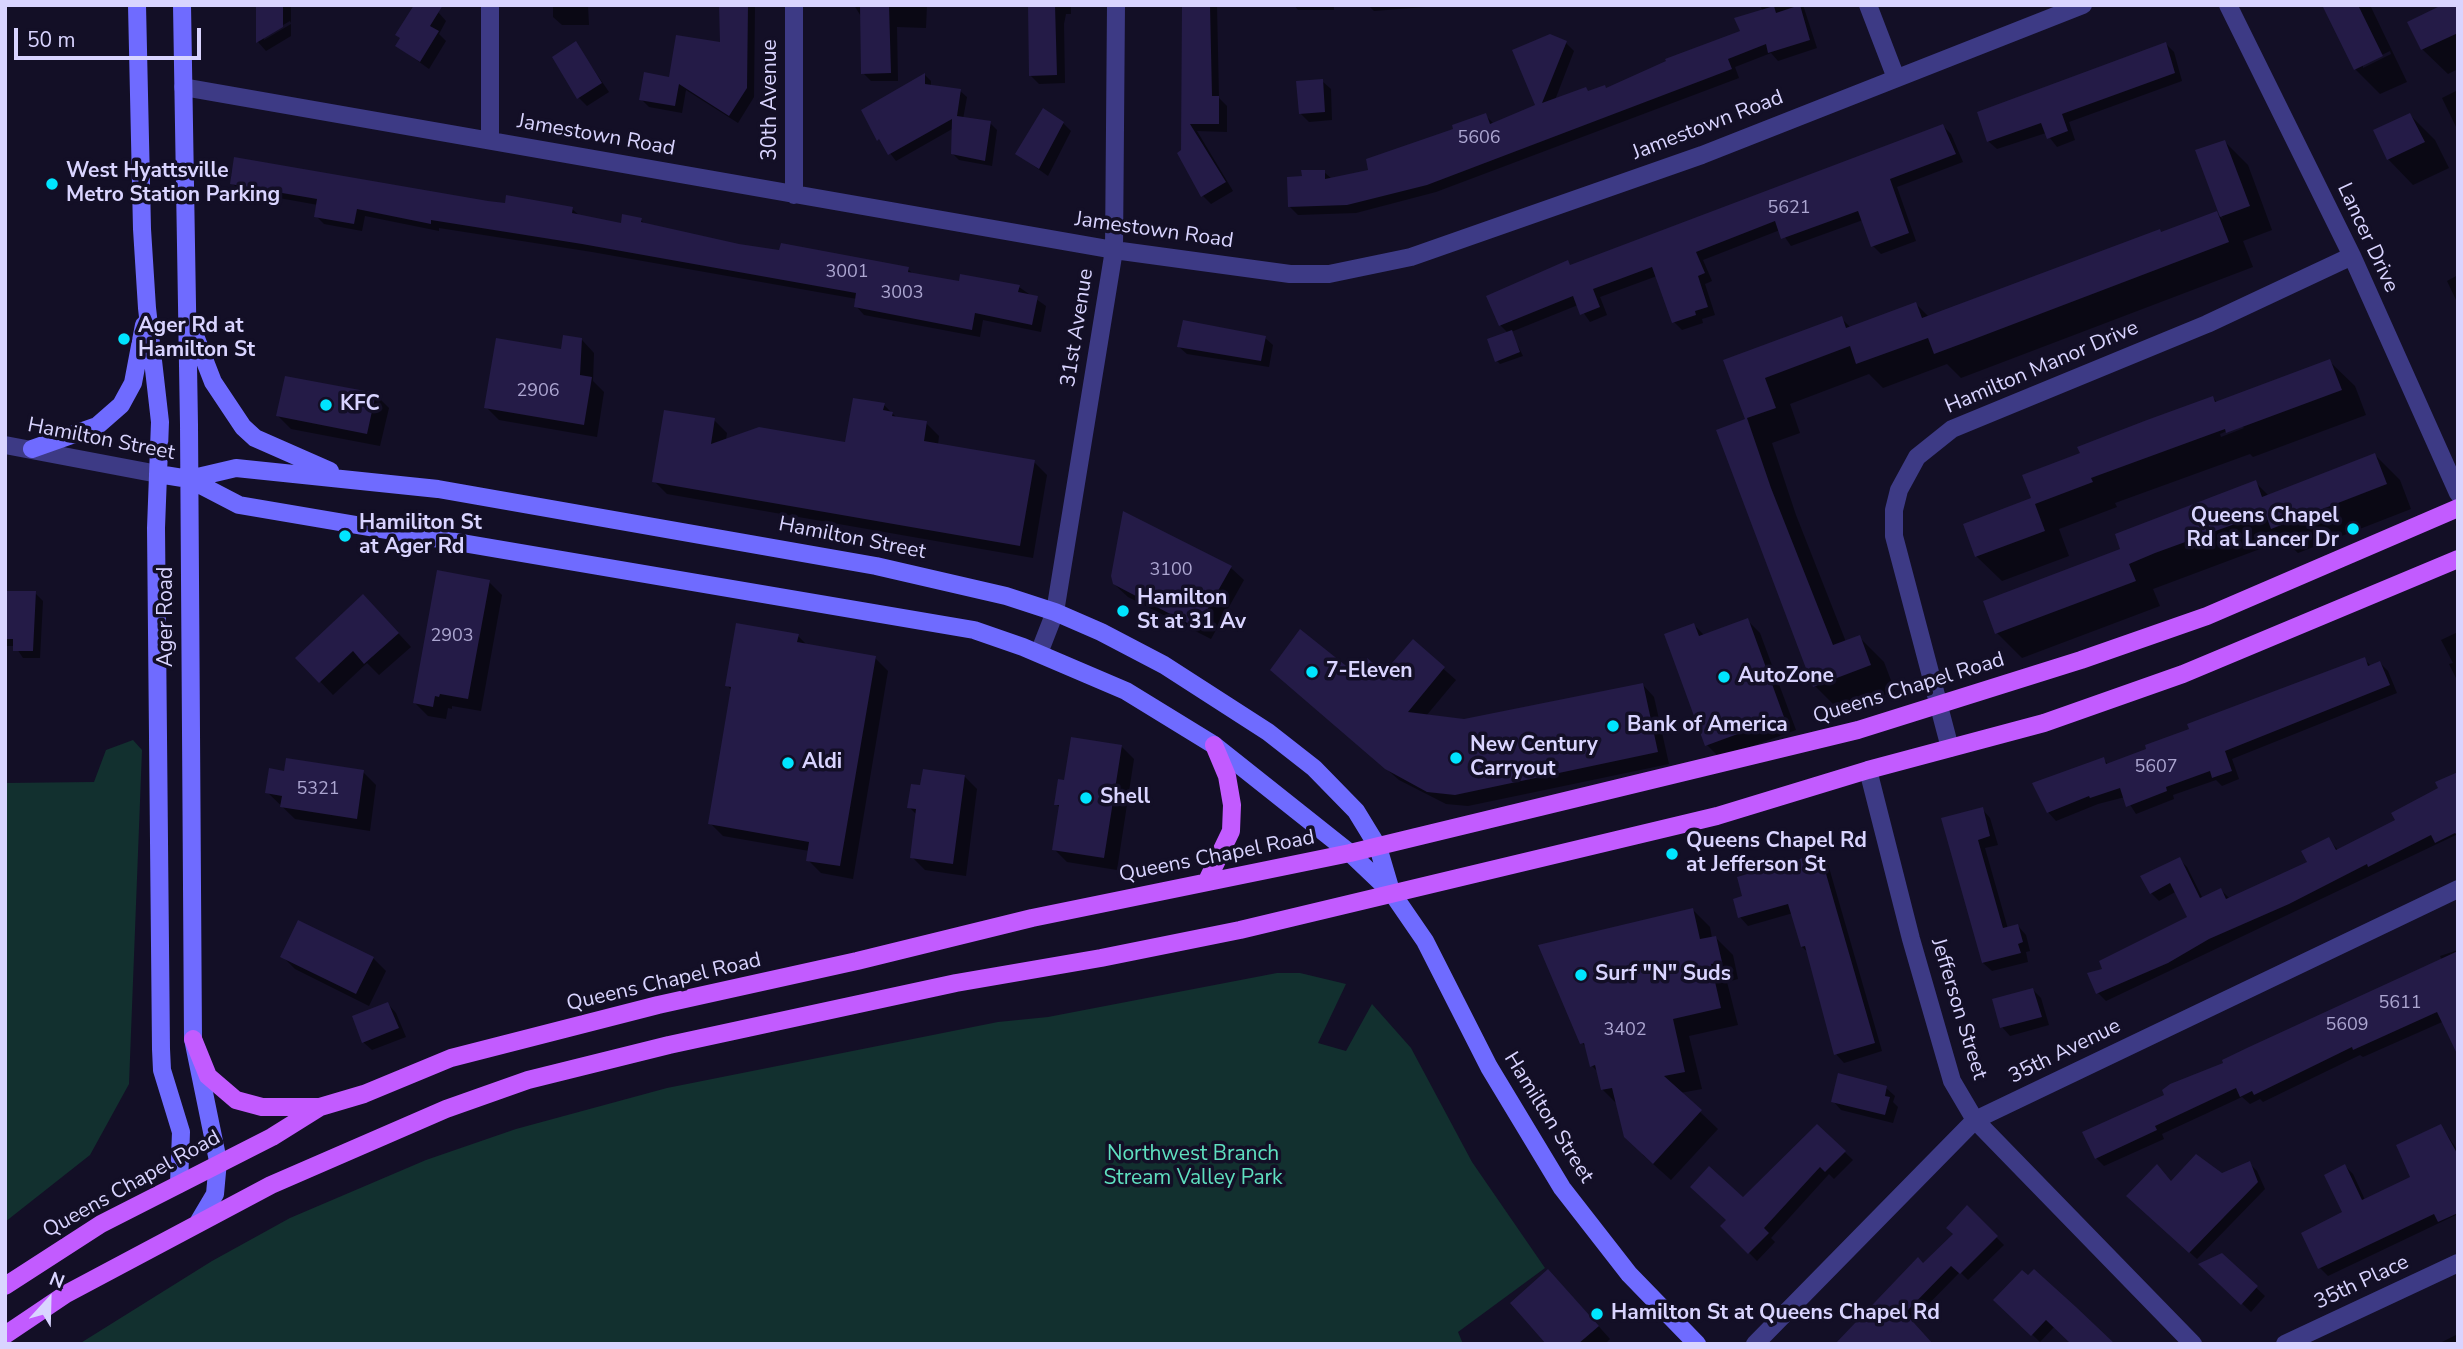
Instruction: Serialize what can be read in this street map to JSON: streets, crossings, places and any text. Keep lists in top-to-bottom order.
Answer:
{
  "streets": {
    "main road": ["Hamilton Street", "Ager Road", "Queens Chapel Road"],
    "street": [
      "30th Avenue",
      "Jamestown Road",
      "Lancer Drive",
      "31st Avenue",
      "Hamilton Manor Drive",
      "Jefferson Street",
      "35th Avenue",
      "35th Place"
    ]
  },
  "crossings": [
    ["30th Avenue", "Jamestown Road"],
    ["Jamestown Road", "31st Avenue"],
    ["Jamestown Road", "Ager Road"],
    ["Lancer Drive", "Hamilton Manor Drive"],
    ["31st Avenue", "Hamilton Street"],
    ["Hamilton Manor Drive", "Queens Chapel Road"],
    ["Hamilton Street", "Ager Road"],
    ["Hamilton Street", "Queens Chapel Road"],
    ["Ager Road", "Queens Chapel Road"],
    ["Jefferson Street", "35th Avenue"]
  ],
  "parks": ["Northwest Branch Stream Valley Park"],
  "places": [
    "West Hyattsville Metro Station Parking",
    "Ager Rd at Hamilton St",
    "KFC",
    "Queens Chapel Rd at Lancer Dr",
    "Hamiliton St at Ager Rd",
    "Hamilton St at 31 Av",
    "7-Eleven",
    "AutoZone",
    "Bank of America",
    "New Century Carryout",
    "Aldi",
    "Shell",
    "Queens Chapel Rd at Jefferson St",
    "Surf \"N\" Suds",
    "Hamilton St at Queens Chapel Rd"
  ],
  "house_numbers": [
    "5606",
    "5621",
    "3001",
    "3003",
    "2906",
    "3100",
    "2903",
    "5607",
    "5321",
    "5611",
    "5609",
    "3402"
  ],
  "scale_bar": "50 m",
  "north": "top"
}
